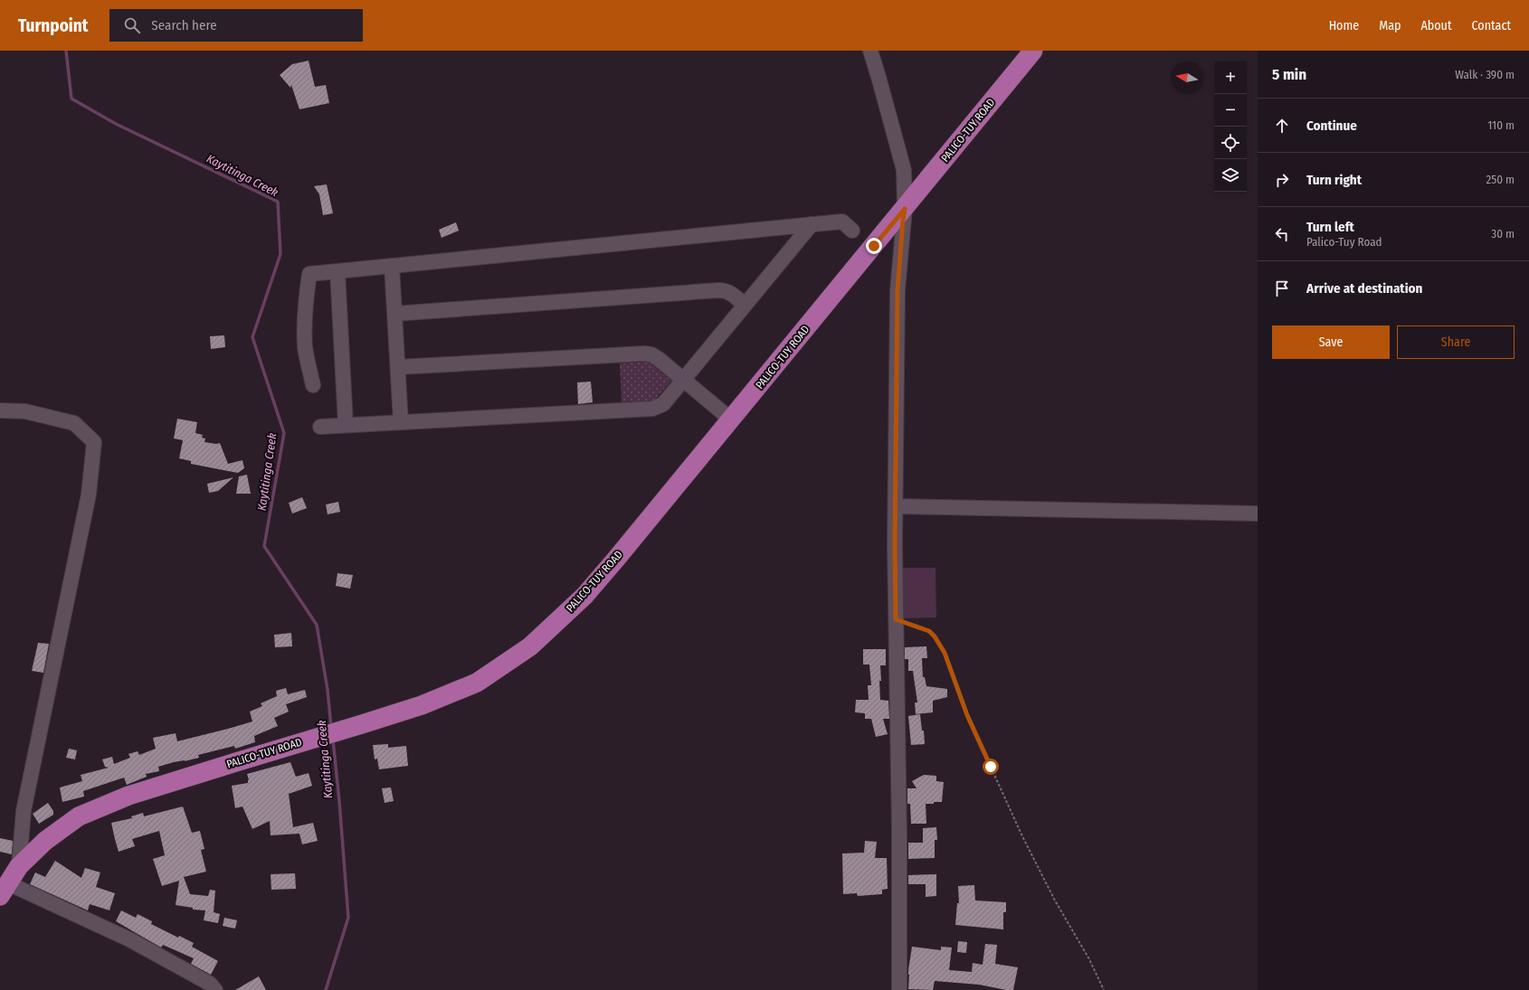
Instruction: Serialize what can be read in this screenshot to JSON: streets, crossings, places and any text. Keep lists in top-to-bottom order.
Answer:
{
  "streets": {
    "main road": ["PALICO-TUY ROAD"]
  },
  "water": ["Kaytitinga Creek"],
  "north": "left",
  "page": {
    "header": "Turnpoint",
    "search": "Search here",
    "nav": [
      "Home",
      "Map",
      "About",
      "Contact"
    ],
    "heading": ["5 min", "Walk · 390 m"],
    "map_buttons": ["+", "−"],
    "list": [
      ["Continue", "110 m"],
      ["Turn right", "250 m"],
      ["Turn left", "Palico-Tuy Road", "30 m"],
      "Arrive at destination"
    ],
    "buttons": ["Save", "Share"]
  }
}
